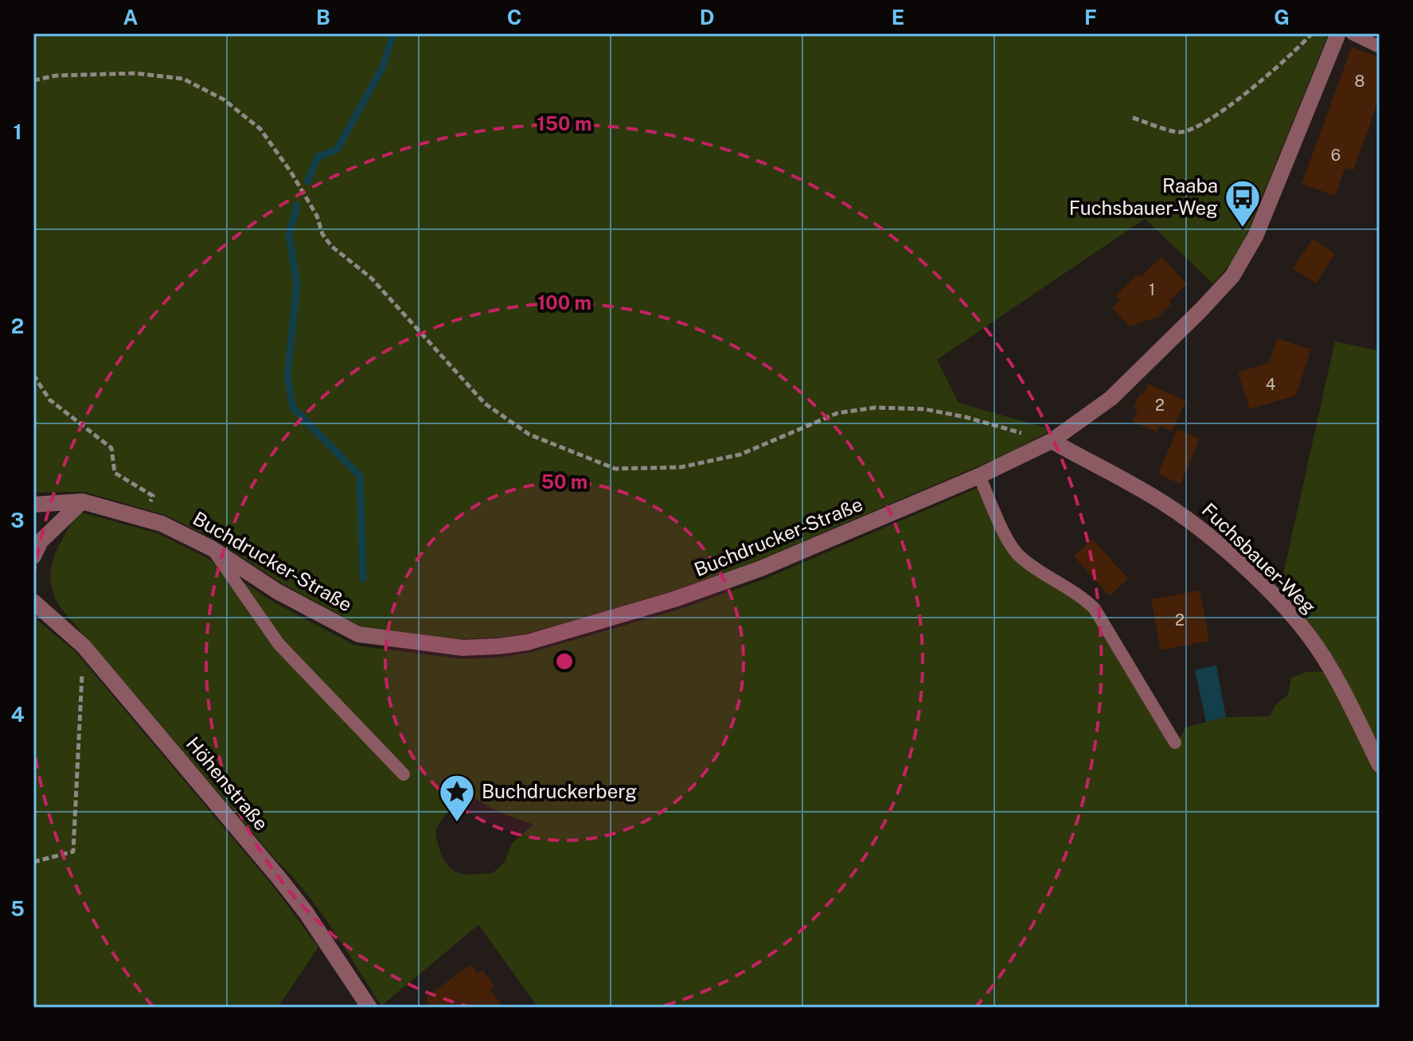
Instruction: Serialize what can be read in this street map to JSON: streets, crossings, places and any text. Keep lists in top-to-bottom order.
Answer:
{
  "streets": {
    "street": ["Buchdrucker-Straße", "Fuchsbauer-Weg", "Höhenstraße"]
  },
  "crossings": [
    ["Buchdrucker-Straße", "Fuchsbauer-Weg"]
  ],
  "places": {
    "bus stop": ["Raaba Fuchsbauer-Weg"],
    "place": ["Buchdruckerberg"]
  },
  "house_numbers": [
    "8",
    "6",
    "1",
    "4",
    "2",
    "2"
  ],
  "grid": {
    "columns": [
      "A",
      "B",
      "C",
      "D",
      "E",
      "F",
      "G"
    ],
    "rows": [
      "1",
      "2",
      "3",
      "4",
      "5"
    ]
  },
  "rings": ["150 m", "100 m", "50 m"]
}
